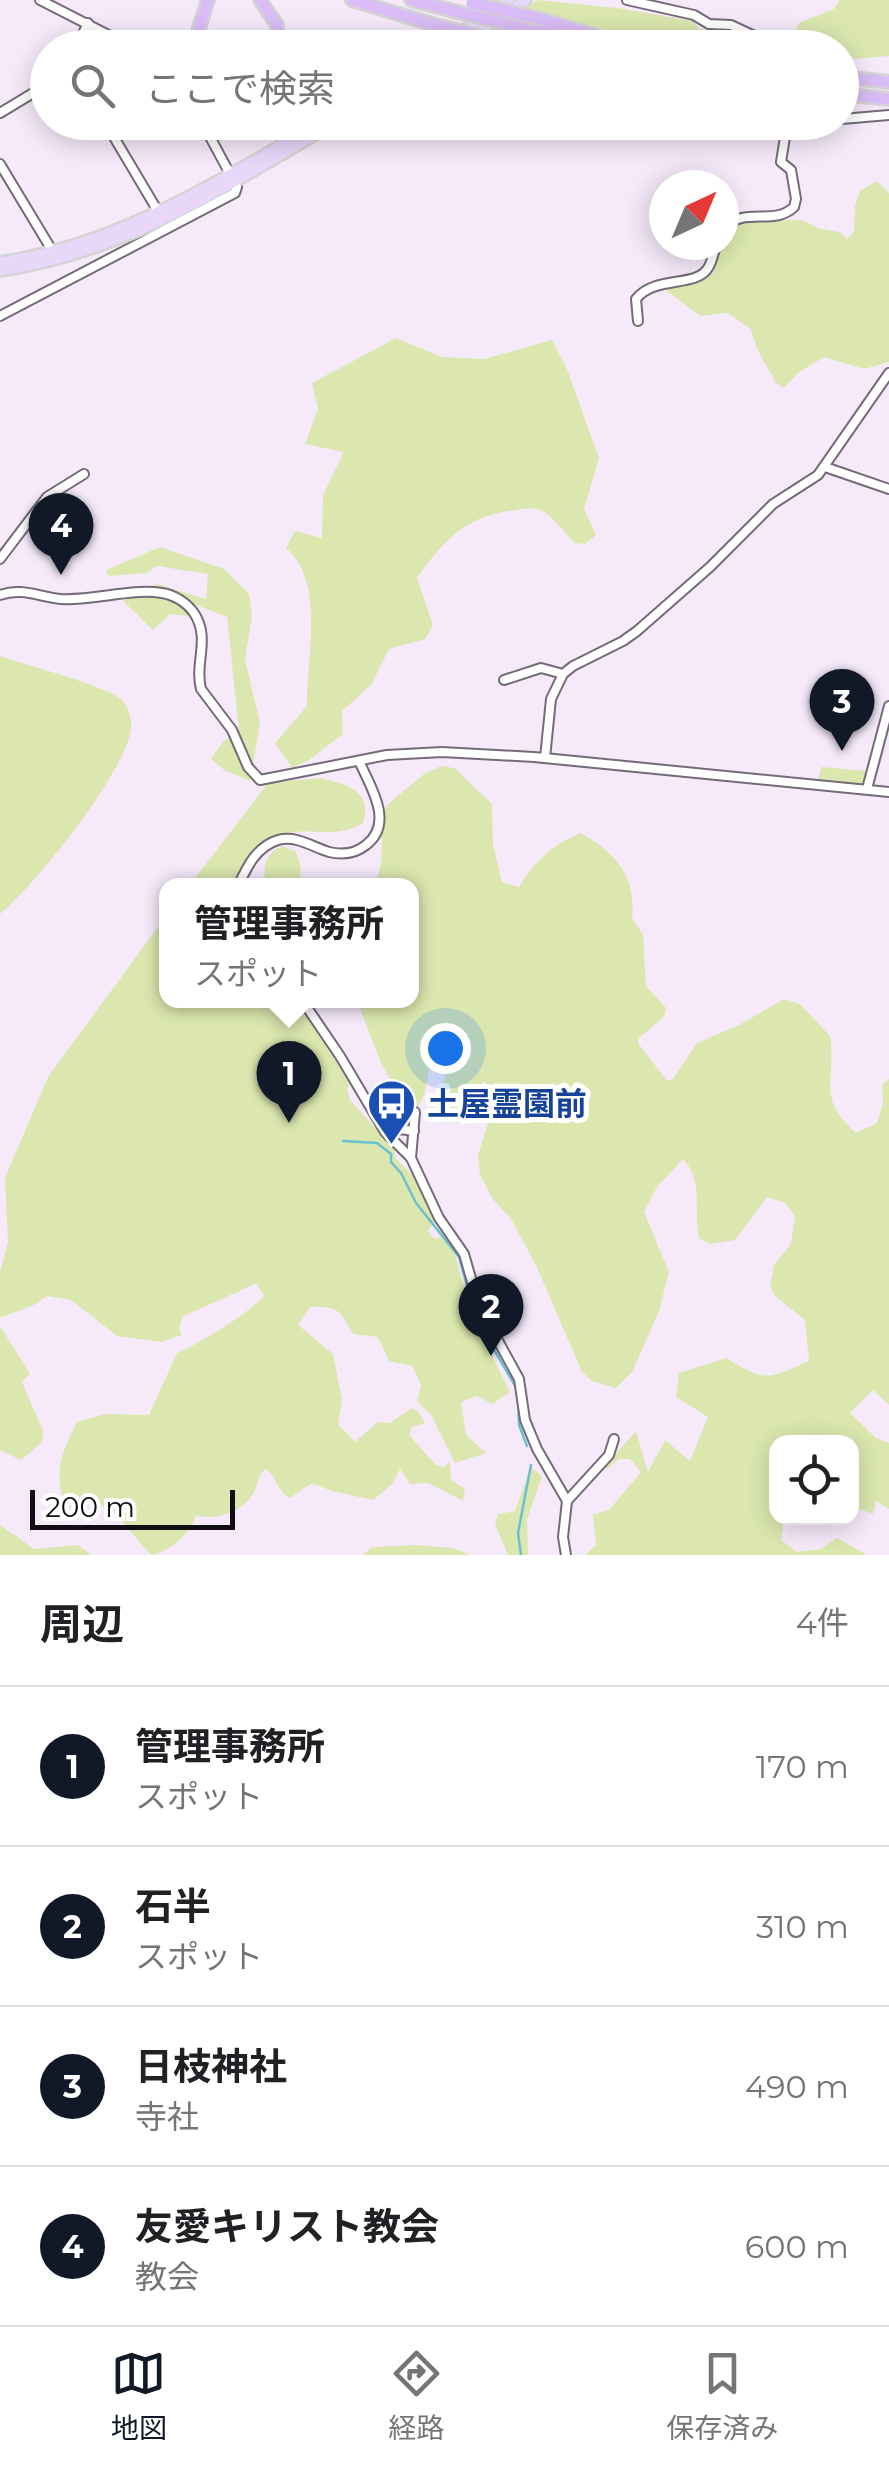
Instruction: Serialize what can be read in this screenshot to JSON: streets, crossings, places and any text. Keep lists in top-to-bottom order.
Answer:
{
  "places": {
    "bus stop": ["土屋霊園前"]
  },
  "scale_bar": "200 m",
  "north": "top right",
  "page": {
    "search": "ここで検索",
    "pins": [
      "4",
      "3",
      "1",
      "2"
    ],
    "popup": ["管理事務所", "スポット"],
    "scale": "200 m",
    "heading": ["周辺", "4件"],
    "list": [
      {
        "mark": "1",
        "name": "管理事務所",
        "note": "スポット",
        "value": "170 m"
      },
      {
        "mark": "2",
        "name": "石半",
        "note": "スポット",
        "value": "310 m"
      },
      {
        "mark": "3",
        "name": "日枝神社",
        "note": "寺社",
        "value": "490 m"
      },
      {
        "mark": "4",
        "name": "友愛キリスト教会",
        "note": "教会",
        "value": "600 m"
      }
    ],
    "nav": ["地図", "経路", "保存済み"]
  }
}
